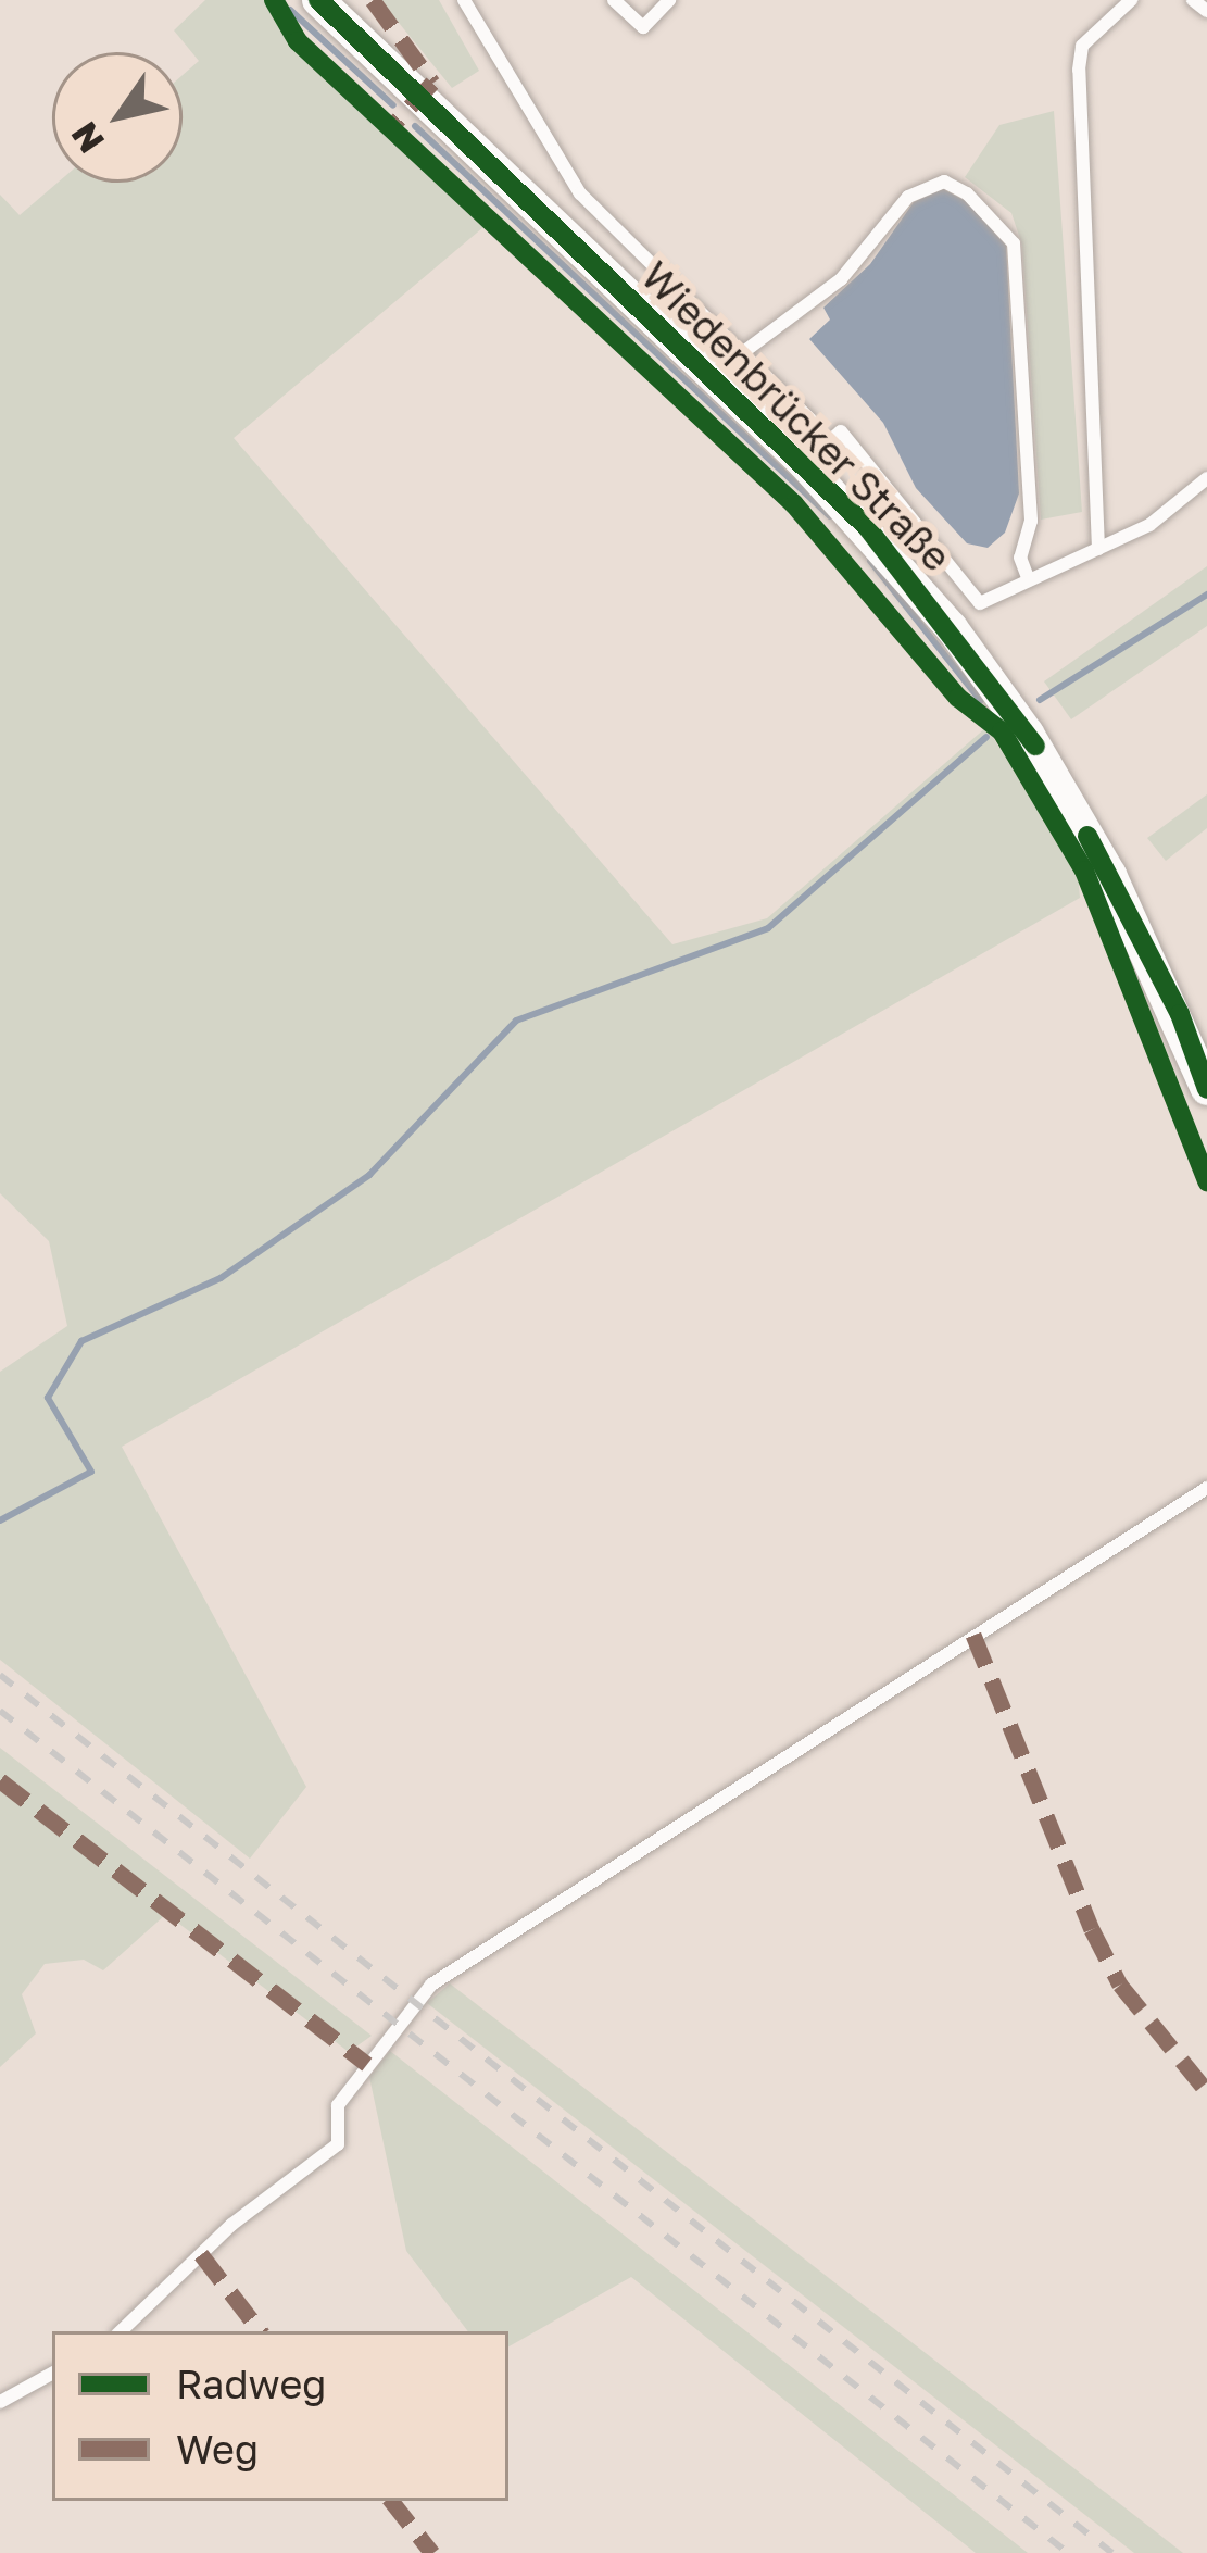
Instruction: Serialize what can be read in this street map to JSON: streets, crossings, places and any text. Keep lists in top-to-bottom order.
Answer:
{
  "streets": {
    "street": ["Wiedenbrücker Straße"]
  },
  "legend": ["Radweg", "Weg"],
  "north": "bottom left"
}
